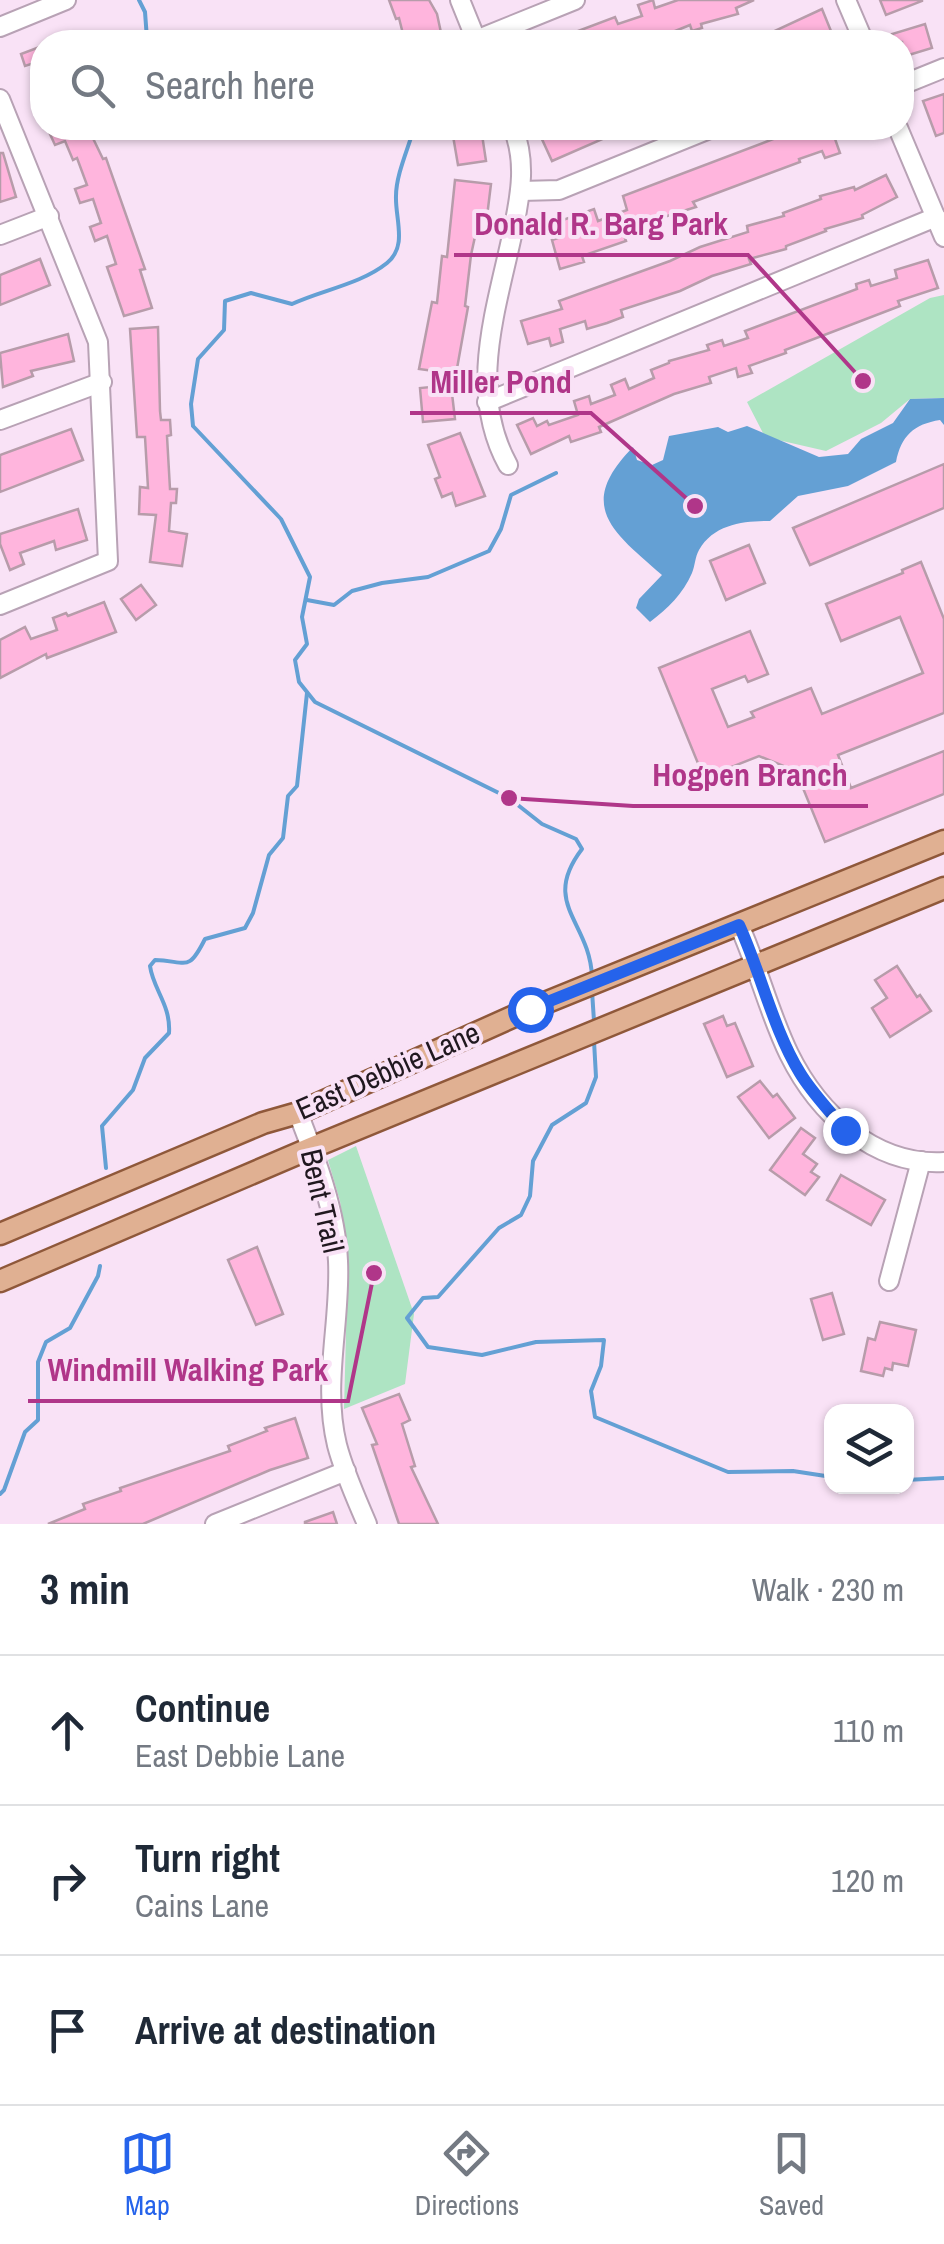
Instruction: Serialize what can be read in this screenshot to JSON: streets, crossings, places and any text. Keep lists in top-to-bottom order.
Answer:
{
  "streets": {
    "main road": ["East Debbie Lane"],
    "street": ["Bent Trail"]
  },
  "crossings": [
    ["East Debbie Lane", "Bent Trail"]
  ],
  "places": [
    "Donald R. Barg Park",
    "Miller Pond",
    "Hogpen Branch",
    "Windmill Walking Park"
  ],
  "page": {
    "search": "Search here",
    "heading": ["3 min", "Walk · 230 m"],
    "list": [
      ["Continue", "East Debbie Lane", "110 m"],
      ["Turn right", "Cains Lane", "120 m"],
      "Arrive at destination"
    ],
    "nav": ["Map", "Directions", "Saved"]
  }
}
